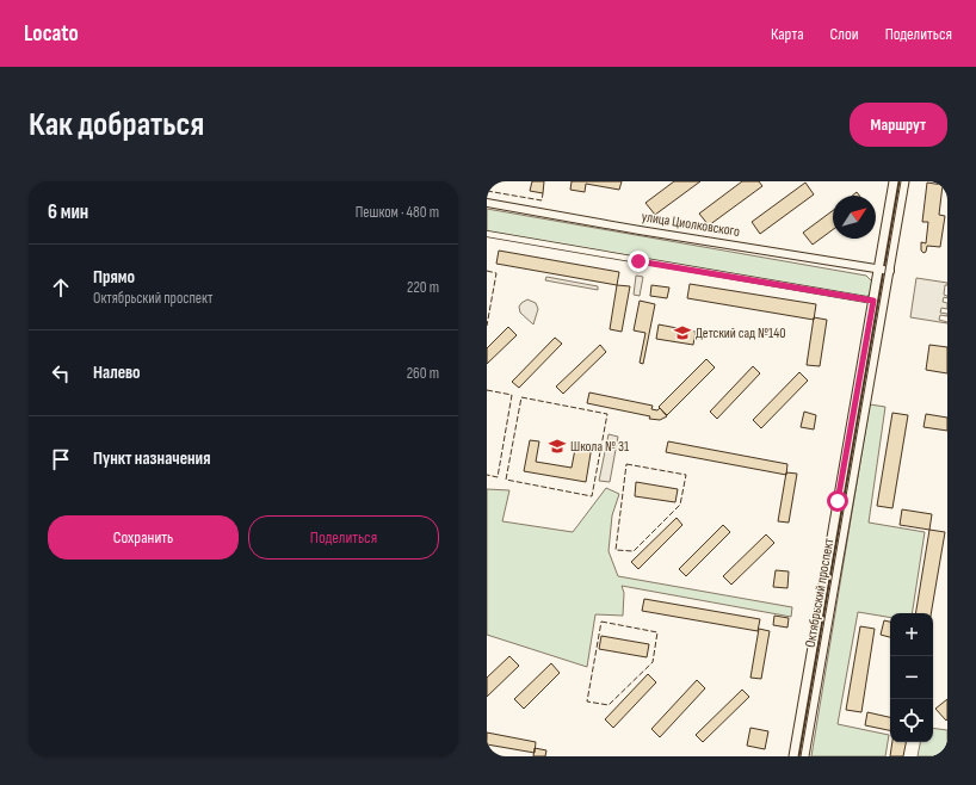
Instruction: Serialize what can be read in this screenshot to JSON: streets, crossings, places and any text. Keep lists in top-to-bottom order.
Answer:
{
  "streets": {
    "main road": ["Октябрьский проспект"],
    "street": ["улица Циолковского"]
  },
  "crossings": [
    ["улица Циолковского", "Октябрьский проспект"]
  ],
  "places": {
    "school or university": ["Детский сад №140", "Школа № 31"]
  },
  "north": "top right",
  "page": {
    "header": "Locato",
    "nav": ["Карта", "Слои", "Поделиться"],
    "buttons": [
      "Маршрут",
      ["Сохранить", "Поделиться"]
    ],
    "title": "Как добраться",
    "heading": ["6 мин", "Пешком · 480 m"],
    "list": [
      ["Прямо", "Октябрьский проспект", "220 m"],
      ["Налево", "260 m"],
      "Пункт назначения"
    ],
    "map_buttons": ["+", "−"]
  }
}
